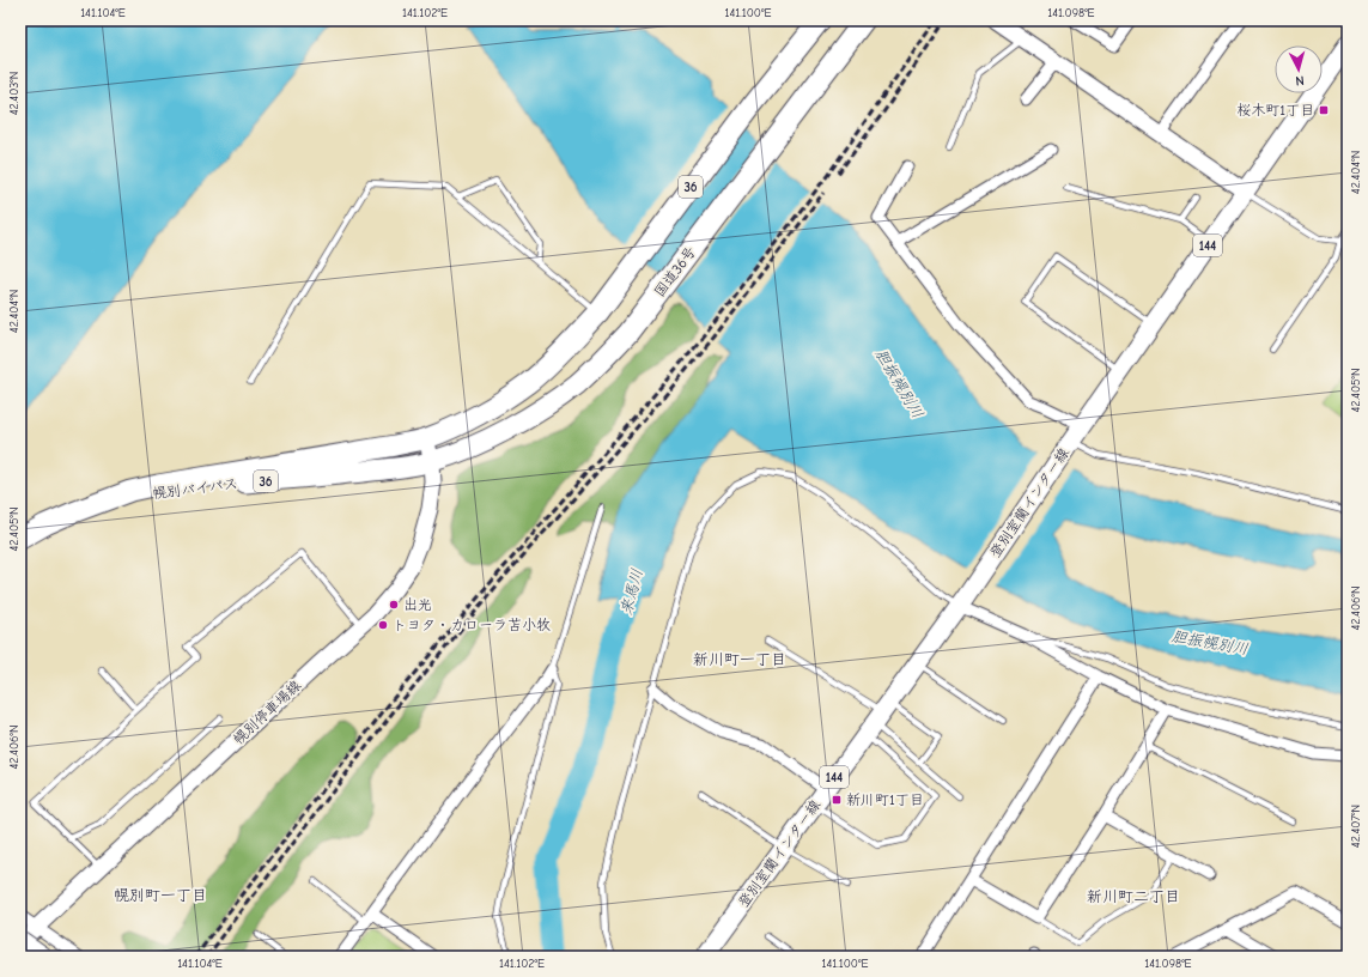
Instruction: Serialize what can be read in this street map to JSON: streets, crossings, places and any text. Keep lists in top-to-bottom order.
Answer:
{
  "streets": {
    "highway": ["36", "国道36号", "幌別バイパス"],
    "main road": ["144", "登別室蘭インター線", "幌別停車場線"]
  },
  "crossings": [
    ["36", "幌別バイパス"],
    ["36", "幌別停車場線"],
    ["国道36号", "幌別バイパス"],
    ["国道36号", "幌別停車場線"],
    ["幌別バイパス", "幌別停車場線"]
  ],
  "districts": ["新川町一丁目", "幌別町一丁目", "新川町二丁目"],
  "water": ["胆振幌別川", "来馬川"],
  "places": {
    "transit": ["桜木町1丁目", "新川町1丁目"],
    "other": ["出光", "トヨタ・カローラ苫小牧"]
  },
  "north": "bottom",
  "coordinates": [
    "141.104°E",
    "141.102°E",
    "141.100°E",
    "141.098°E",
    "42.403°N",
    "42.404°N",
    "42.405°N",
    "42.406°N",
    "42.407°N"
  ]
}
